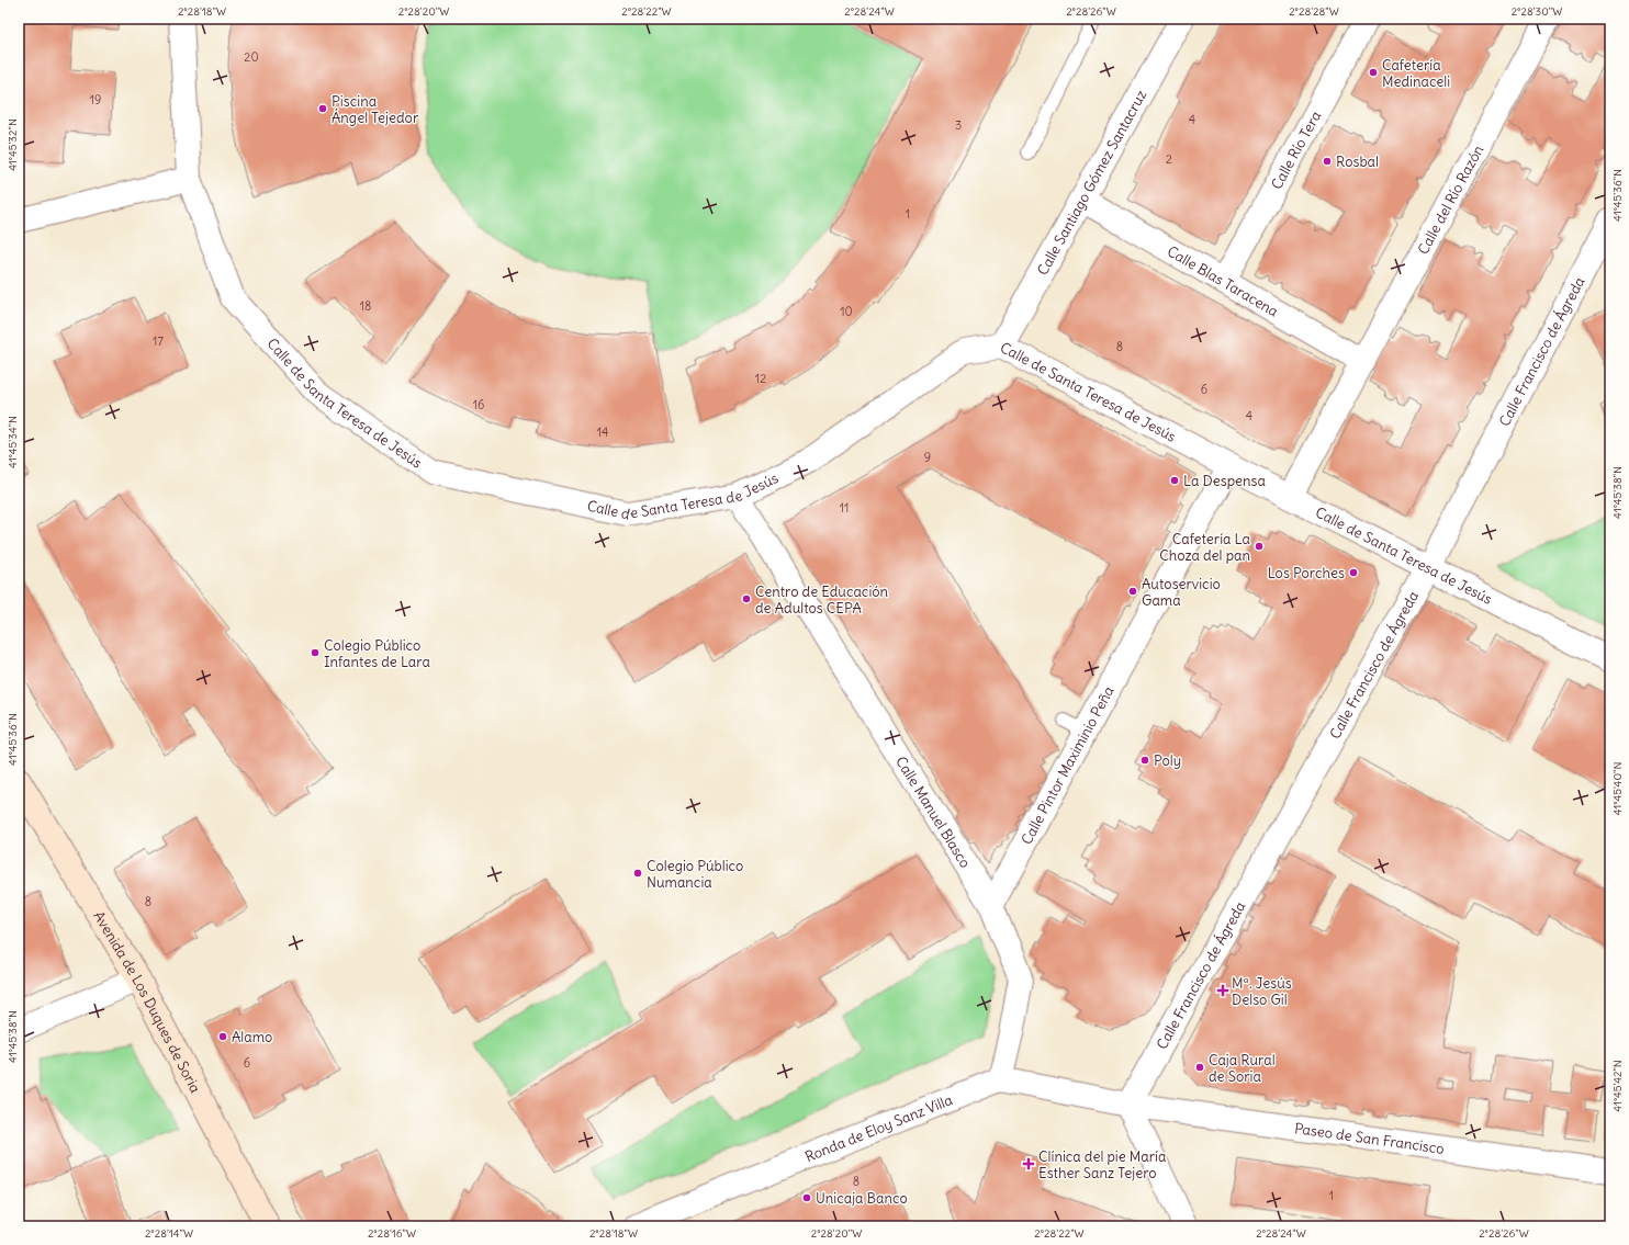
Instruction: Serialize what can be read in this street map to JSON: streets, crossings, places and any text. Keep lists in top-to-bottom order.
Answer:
{
  "streets": {
    "street": [
      "Calle Río Tera",
      "Calle Santiago Gómez Santacruz",
      "Calle del Río Razón",
      "Calle Blas Taracena",
      "Calle Francisco de Ágreda",
      "Calle de Santa Teresa de Jesús",
      "Calle Pintor Maximinio Peña",
      "Calle Manuel Blasco",
      "Avenida de Los Duques de Soria",
      "Ronda de Eloy Sanz Villa",
      "Paseo de San Francisco"
    ]
  },
  "crossings": [
    ["Calle Río Tera", "Calle Blas Taracena"],
    ["Calle Santiago Gómez Santacruz", "Calle Blas Taracena"],
    ["Calle Santiago Gómez Santacruz", "Calle de Santa Teresa de Jesús"],
    ["Calle del Río Razón", "Calle Blas Taracena"],
    ["Calle del Río Razón", "Calle de Santa Teresa de Jesús"],
    ["Calle Francisco de Ágreda", "Calle de Santa Teresa de Jesús"],
    ["Calle Francisco de Ágreda", "Paseo de San Francisco"],
    ["Calle de Santa Teresa de Jesús", "Calle Pintor Maximinio Peña"],
    ["Calle de Santa Teresa de Jesús", "Calle Manuel Blasco"],
    ["Calle Pintor Maximinio Peña", "Calle Manuel Blasco"]
  ],
  "places": {
    "other": [
      "Cafetería Medinaceli",
      "Piscina Ángel Tejedor",
      "Rosbal",
      "La Despensa",
      "Cafetería La Choza del pan",
      "Los Porches",
      "Autoservicio Gama",
      "Centro de Educación de Adultos CEPA",
      "Colegio Público Infantes de Lara",
      "Poly",
      "Colegio Público Numancia",
      "Alamo",
      "Caja Rural de Soria",
      "Unicaja Banco"
    ],
    "health": ["Mª. Jesús Delso Gil", "Clínica del pie María Esther Sanz Tejero"]
  },
  "house_numbers": [
    "20",
    "19",
    "4",
    "3",
    "2",
    "1",
    "18",
    "10",
    "17",
    "8",
    "12",
    "6",
    "16",
    "4",
    "14",
    "9",
    "11",
    "8",
    "6",
    "8",
    "1"
  ],
  "coordinates": [
    "2°28'18\"W",
    "2°28'20\"W",
    "2°28'22\"W",
    "2°28'24\"W",
    "2°28'26\"W",
    "2°28'28\"W",
    "2°28'30\"W",
    "41°45'32\"N",
    "41°45'36\"N",
    "41°45'34\"N",
    "41°45'38\"N",
    "41°45'40\"N",
    "41°45'42\"N",
    "2°28'14\"W",
    "2°28'16\"W"
  ]
}
